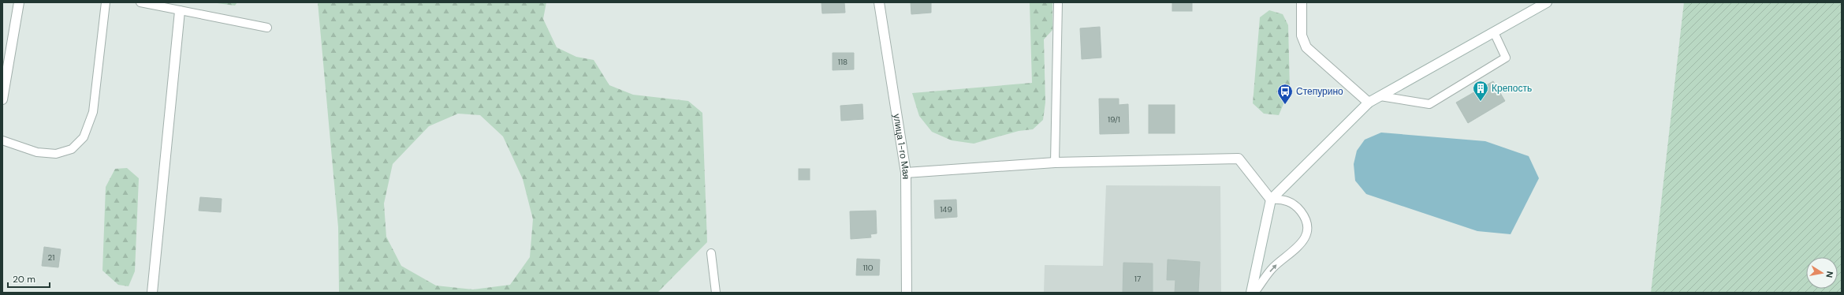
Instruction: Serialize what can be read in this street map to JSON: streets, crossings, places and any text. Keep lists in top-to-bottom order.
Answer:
{
  "streets": {
    "street": ["улица 1-го Мая"]
  },
  "places": {
    "building": ["Крепость"],
    "bus stop": ["Степурино"]
  },
  "house_numbers": [
    "118",
    "19/1",
    "149",
    "21",
    "110",
    "17"
  ],
  "scale_bar": "20 m",
  "north": "right"
}
